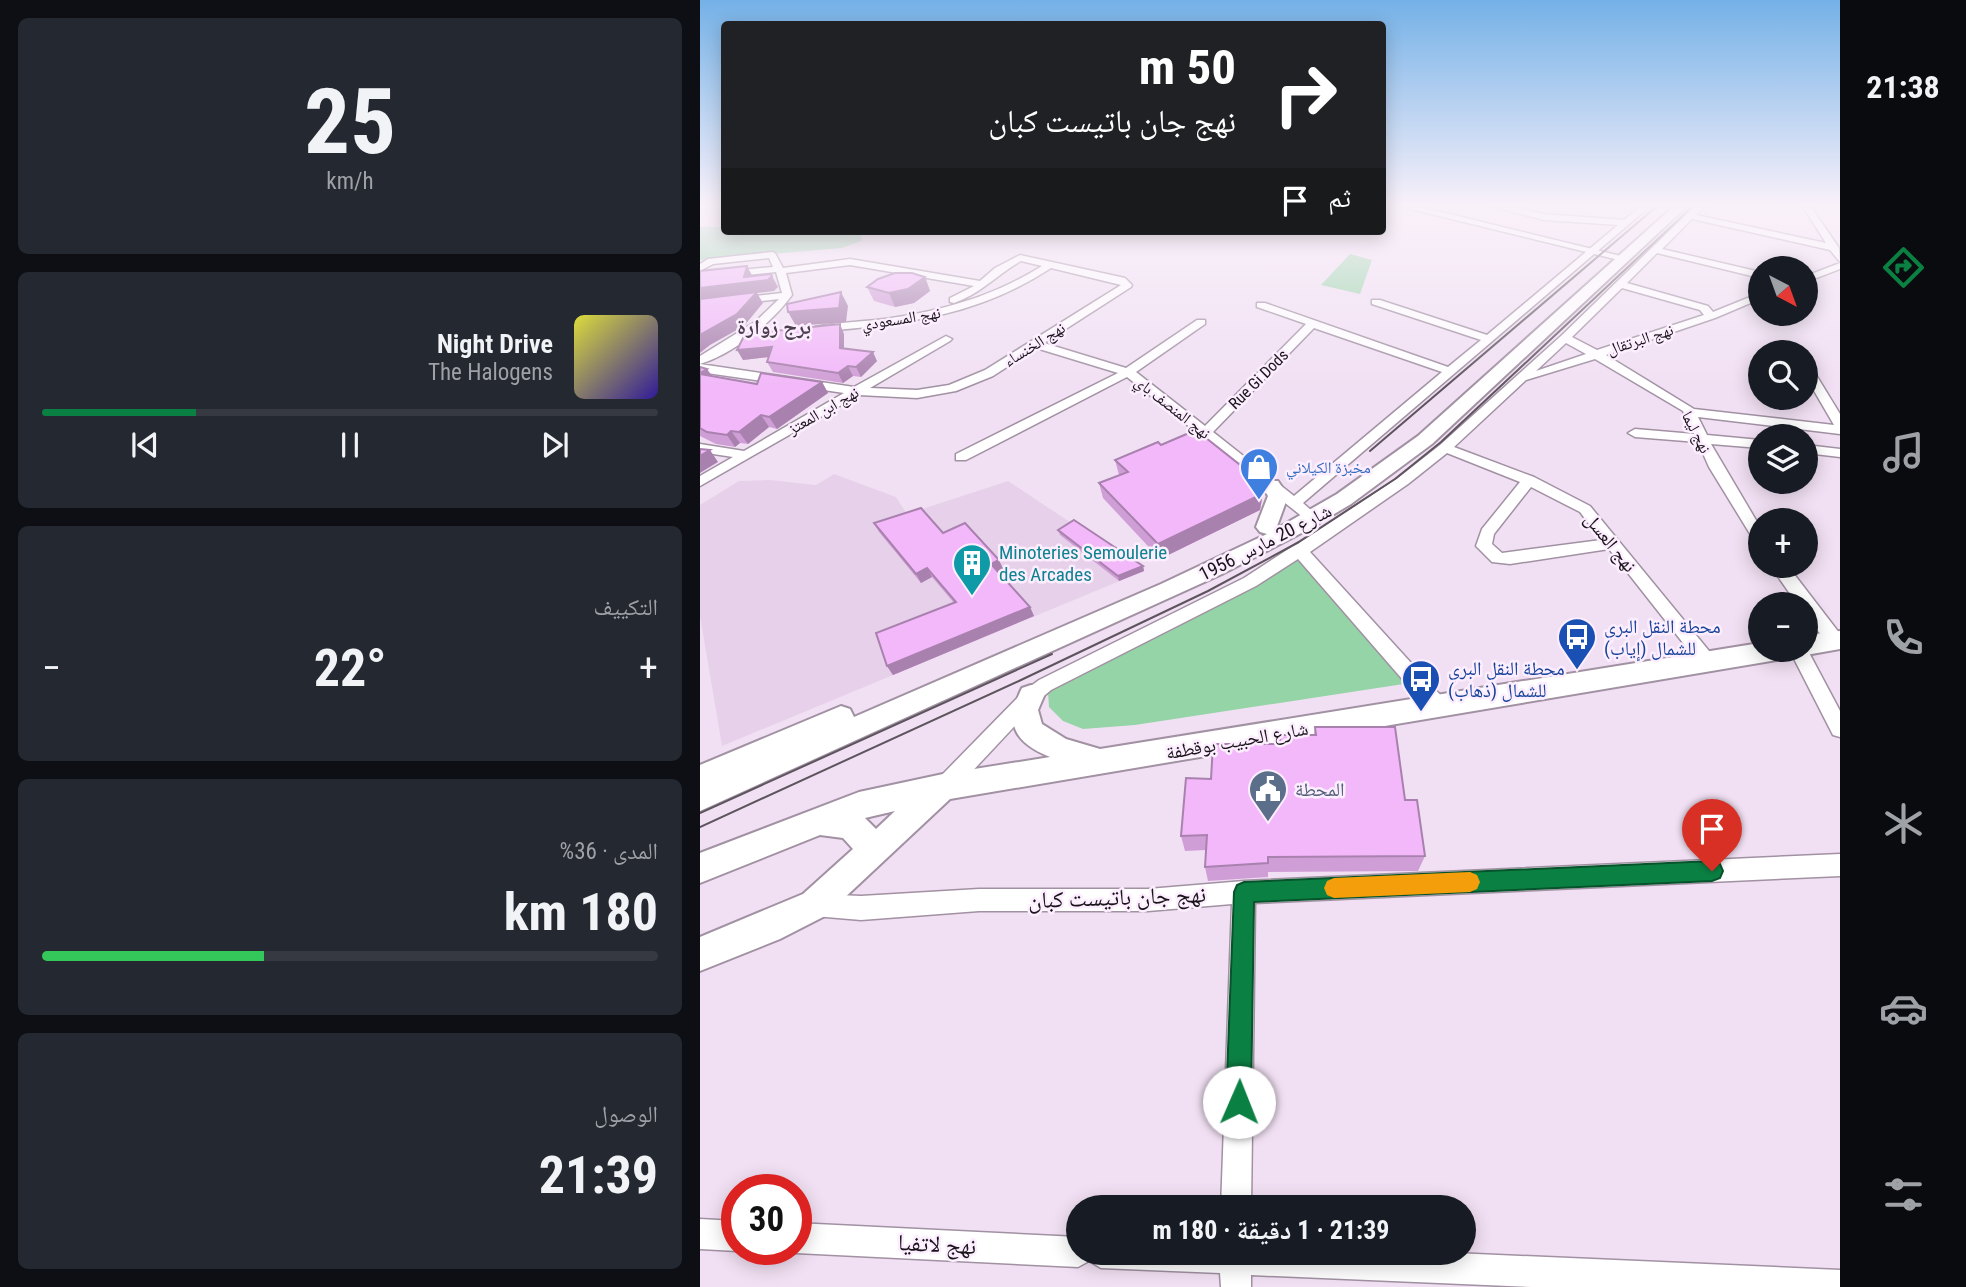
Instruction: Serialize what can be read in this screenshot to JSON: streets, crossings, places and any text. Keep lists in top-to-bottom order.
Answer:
{
  "streets": {
    "main road": ["شارع 20 مارس 1956", "شارع الحبيب بوقطفة"],
    "street": [
      "نهج المسعودي",
      "نهج البرتقال",
      "نهج الخنساء",
      "Rue Gi Dods",
      "نهج المنصف باي",
      "نهج ابن المعتز",
      "نهج ليما",
      "نهج العسل",
      "نهج جان باتيست كبان",
      "نهج لاتفيا"
    ]
  },
  "crossings": [
    ["نهج البرتقال", "نهج ليما"],
    ["نهج البرتقال", "شارع 20 مارس 1956"],
    ["نهج الخنساء", "نهج المنصف باي"],
    ["نهج الخنساء", "نهج ابن المعتز"],
    ["Rue Gi Dods", "نهج المنصف باي"],
    ["نهج المنصف باي", "شارع 20 مارس 1956"],
    ["نهج ليما", "شارع 20 مارس 1956"],
    ["شارع 20 مارس 1956", "نهج العسل"],
    ["شارع 20 مارس 1956", "شارع الحبيب بوقطفة"],
    ["نهج العسل", "شارع الحبيب بوقطفة"]
  ],
  "districts": ["برج زوارة"],
  "places": {
    "shop": ["مخبزة الكيلاني"],
    "building": ["Minoteries Semoulerie des Arcades"],
    "bus stop": ["محطة النقل البري للشمال (إياب)", "محطة النقل البري للشمال (ذهاب)"],
    "public building": ["المحطة"]
  },
  "north": "bottom right",
  "page": {
    "tabs": "21:38",
    "tile": [
      ["25", "km/h"],
      "التكييف",
      ["المدى · 36%", "180 km"],
      ["الوصول", "21:39"]
    ],
    "turn": ["50 m", "نهج جان باتيست كبان"],
    "then": "ثم",
    "map_buttons": ["+", "−"],
    "song": ["Night Drive", "The Halogens"],
    "heat": ["−", "22°", "+"],
    "limit": "30",
    "trip": "21:39 · 1 دقيقة · 180 m"
  }
}
